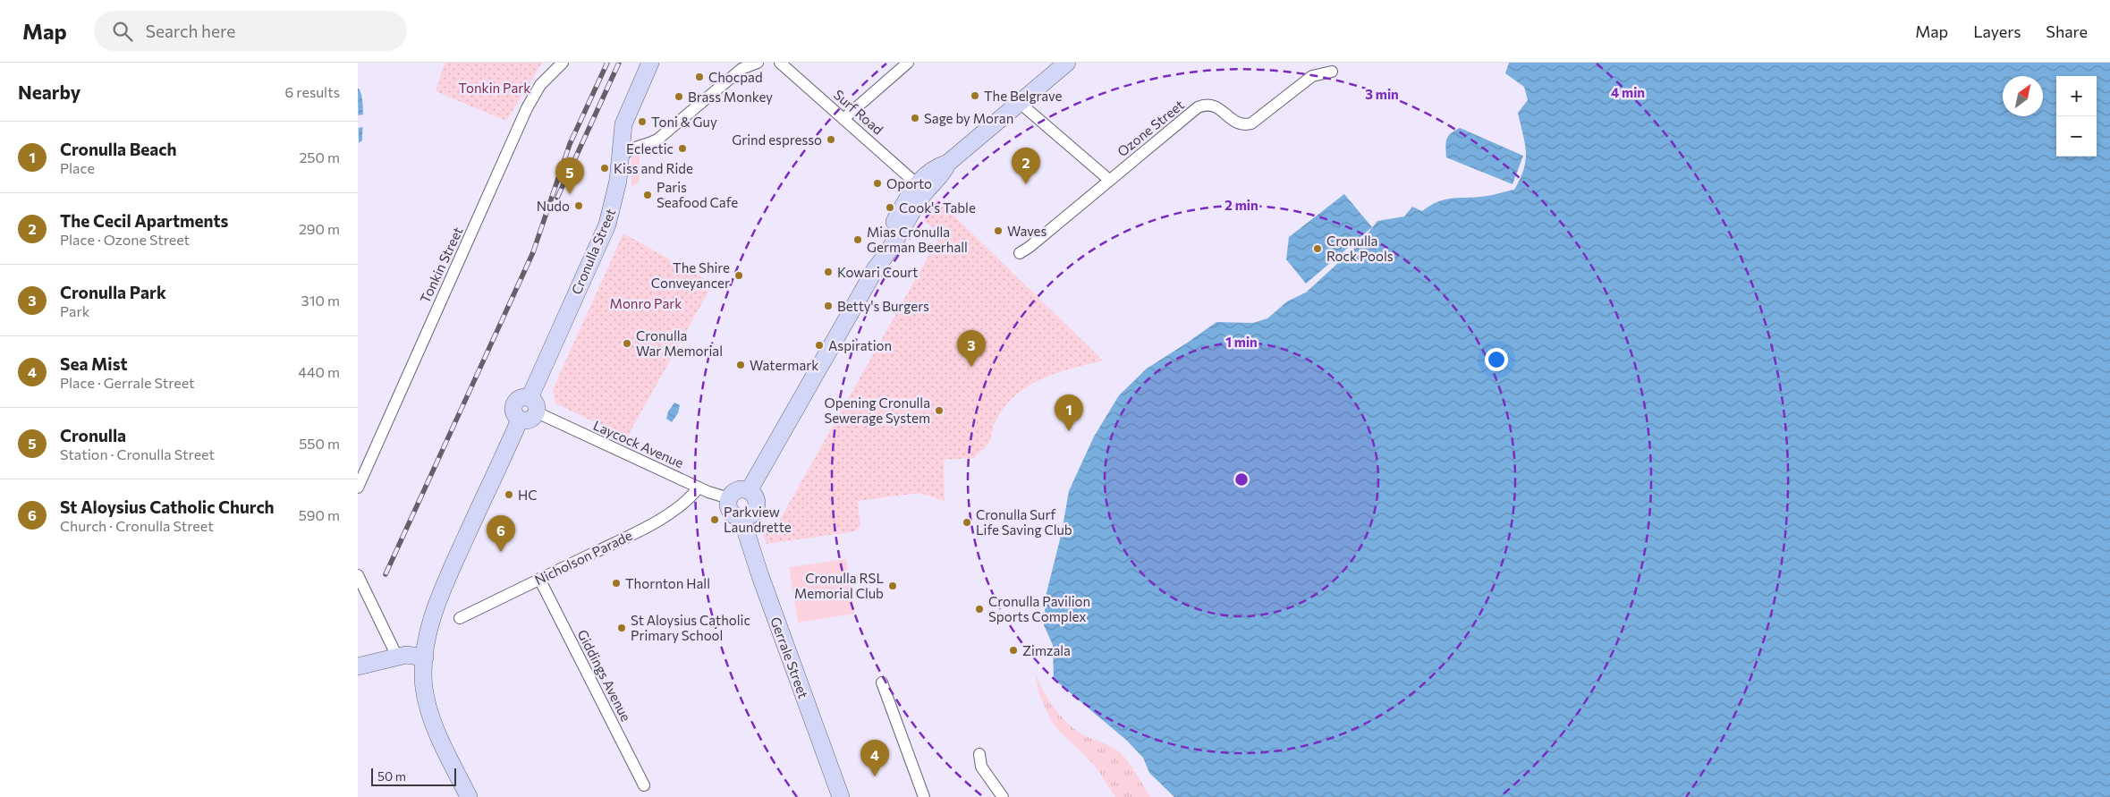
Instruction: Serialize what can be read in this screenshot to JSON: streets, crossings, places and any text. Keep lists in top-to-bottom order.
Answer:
{
  "streets": {
    "street": [
      "Surf Road",
      "Ozone Street",
      "Cronulla Street",
      "Tonkin Street",
      "Laycock Avenue",
      "Nicholson Parade",
      "Gerrale Street",
      "Giddings Avenue"
    ]
  },
  "crossings": [
    ["Cronulla Street", "Laycock Avenue"],
    ["Laycock Avenue", "Nicholson Parade"],
    ["Laycock Avenue", "Gerrale Street"],
    ["Nicholson Parade", "Giddings Avenue"]
  ],
  "parks": ["Tonkin Park", "Monro Park"],
  "places": [
    "Chocpad",
    "The Belgrave",
    "Brass Monkey",
    "Sage by Moran",
    "Toni & Guy",
    "Grind espresso",
    "Eclectic",
    "Kiss and Ride",
    "Oporto",
    "Paris Seafood Cafe",
    "Nudo",
    "Cook's Table",
    "Waves",
    "Mias Cronulla German Beerhall",
    "Cronulla Rock Pools",
    "Kowari Court",
    "The Shire Conveyancer",
    "Betty's Burgers",
    "Cronulla War Memorial",
    "Aspiration",
    "Watermark",
    "Opening Cronulla Sewerage System",
    "HC",
    "Parkview Laundrette",
    "Cronulla Surf Life Saving Club",
    "Thornton Hall",
    "Cronulla RSL Memorial Club",
    "Cronulla Pavilion Sports Complex",
    "St Aloysius Catholic Primary School",
    "Zimzala"
  ],
  "scale_bar": "50 m",
  "north": "top right",
  "page": {
    "header": "Map",
    "search": "Search here",
    "nav": ["Map", "Layers", "Share"],
    "heading": ["Nearby", "6 results"],
    "map_buttons": ["+", "−"],
    "list": [
      {
        "mark": "1",
        "name": "Cronulla Beach",
        "note": "Place",
        "value": "250 m"
      },
      {
        "mark": "2",
        "name": "The Cecil Apartments",
        "note": "Place · Ozone Street",
        "value": "290 m"
      },
      {
        "mark": "3",
        "name": "Cronulla Park",
        "note": "Park",
        "value": "310 m"
      },
      {
        "mark": "4",
        "name": "Sea Mist",
        "note": "Place · Gerrale Street",
        "value": "440 m"
      },
      {
        "mark": "5",
        "name": "Cronulla",
        "note": "Station · Cronulla Street",
        "value": "550 m"
      },
      {
        "mark": "6",
        "name": "St Aloysius Catholic Church",
        "note": "Church · Cronulla Street",
        "value": "590 m"
      }
    ],
    "pins": [
      "2",
      "5",
      "3",
      "1",
      "6",
      "4"
    ],
    "scale": "50 m"
  },
  "rings": [
    "4 min",
    "3 min",
    "2 min",
    "1 min"
  ]
}
